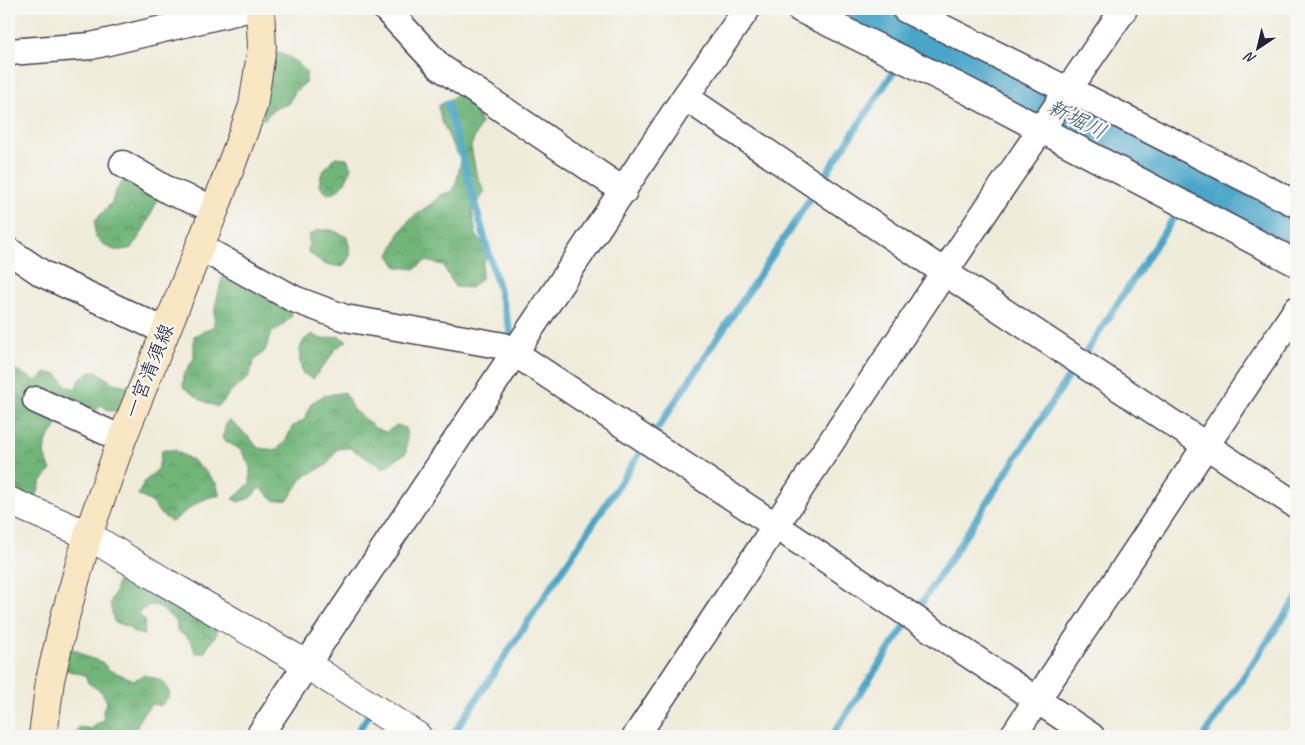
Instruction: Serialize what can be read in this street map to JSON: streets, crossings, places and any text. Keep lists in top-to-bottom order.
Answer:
{
  "streets": {
    "main road": ["一宮清須線"]
  },
  "water": ["新堀川"],
  "north": "bottom left"
}
